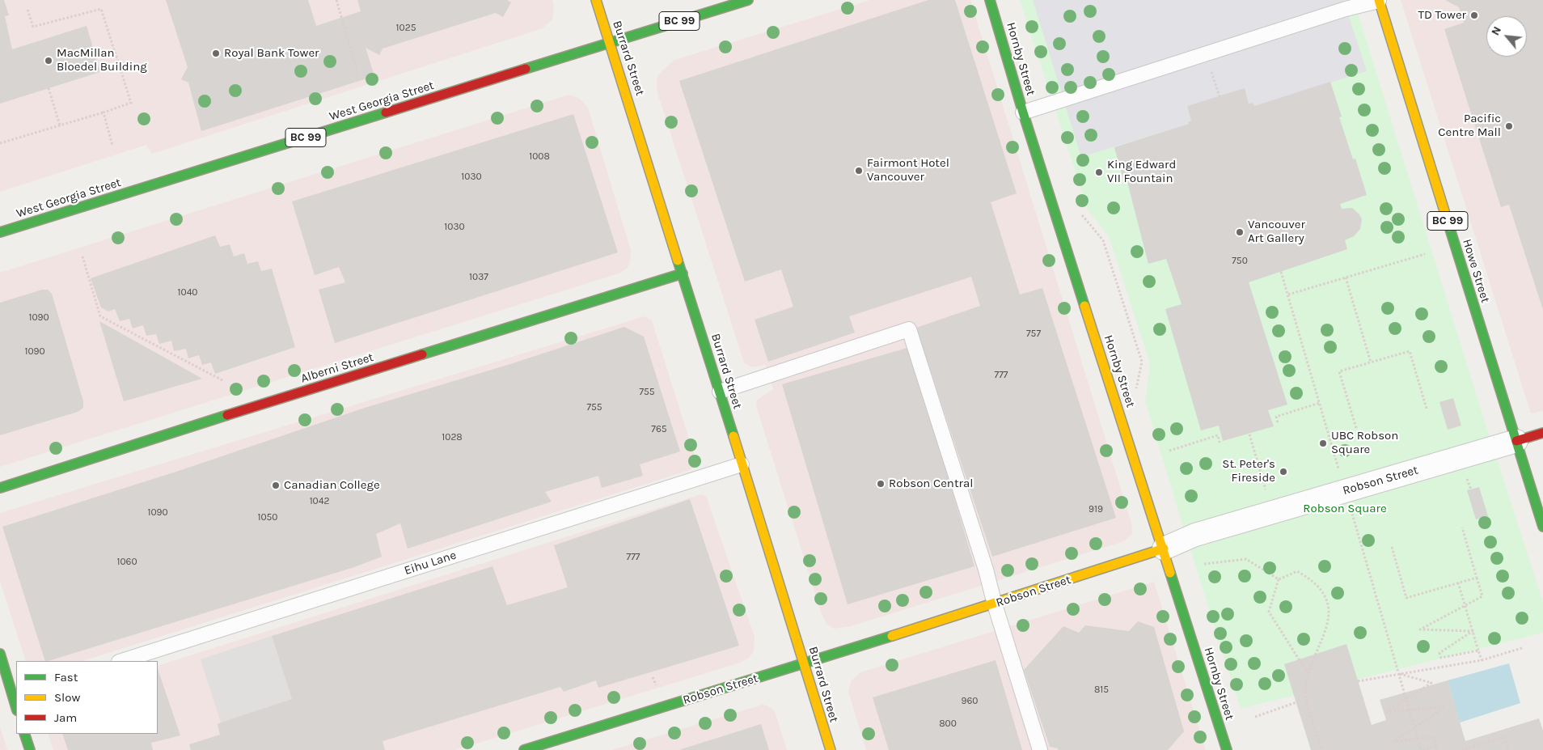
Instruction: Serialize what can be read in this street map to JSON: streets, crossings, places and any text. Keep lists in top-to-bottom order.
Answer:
{
  "streets": {
    "main road": [
      "BC 99",
      "Burrard Street",
      "Hornby Street",
      "West Georgia Street",
      "Howe Street",
      "Alberni Street",
      "Robson Street"
    ],
    "lane": ["Eihu Lane"]
  },
  "crossings": [
    ["Burrard Street", "West Georgia Street"],
    ["Burrard Street", "Alberni Street"],
    ["Burrard Street", "Robson Street"],
    ["Burrard Street", "Eihu Lane"],
    ["Hornby Street", "Robson Street"],
    ["Howe Street", "Robson Street"]
  ],
  "parks": ["Robson Square"],
  "places": [
    "TD Tower",
    "Royal Bank Tower",
    "MacMillan Bloedel Building",
    "Pacific Centre Mall",
    "Fairmont Hotel Vancouver",
    "King Edward VII Fountain",
    "Vancouver Art Gallery",
    "UBC Robson Square",
    "St. Peter's Fireside",
    "Robson Central",
    "Canadian College"
  ],
  "house_numbers": [
    "1025",
    "1008",
    "1030",
    "1030",
    "750",
    "1037",
    "1040",
    "1090",
    "757",
    "1090",
    "777",
    "755",
    "755",
    "765",
    "1028",
    "1042",
    "919",
    "1090",
    "1050",
    "777",
    "1060",
    "815",
    "960",
    "800"
  ],
  "legend": ["Fast", "Slow", "Jam"],
  "north": "top left"
}
